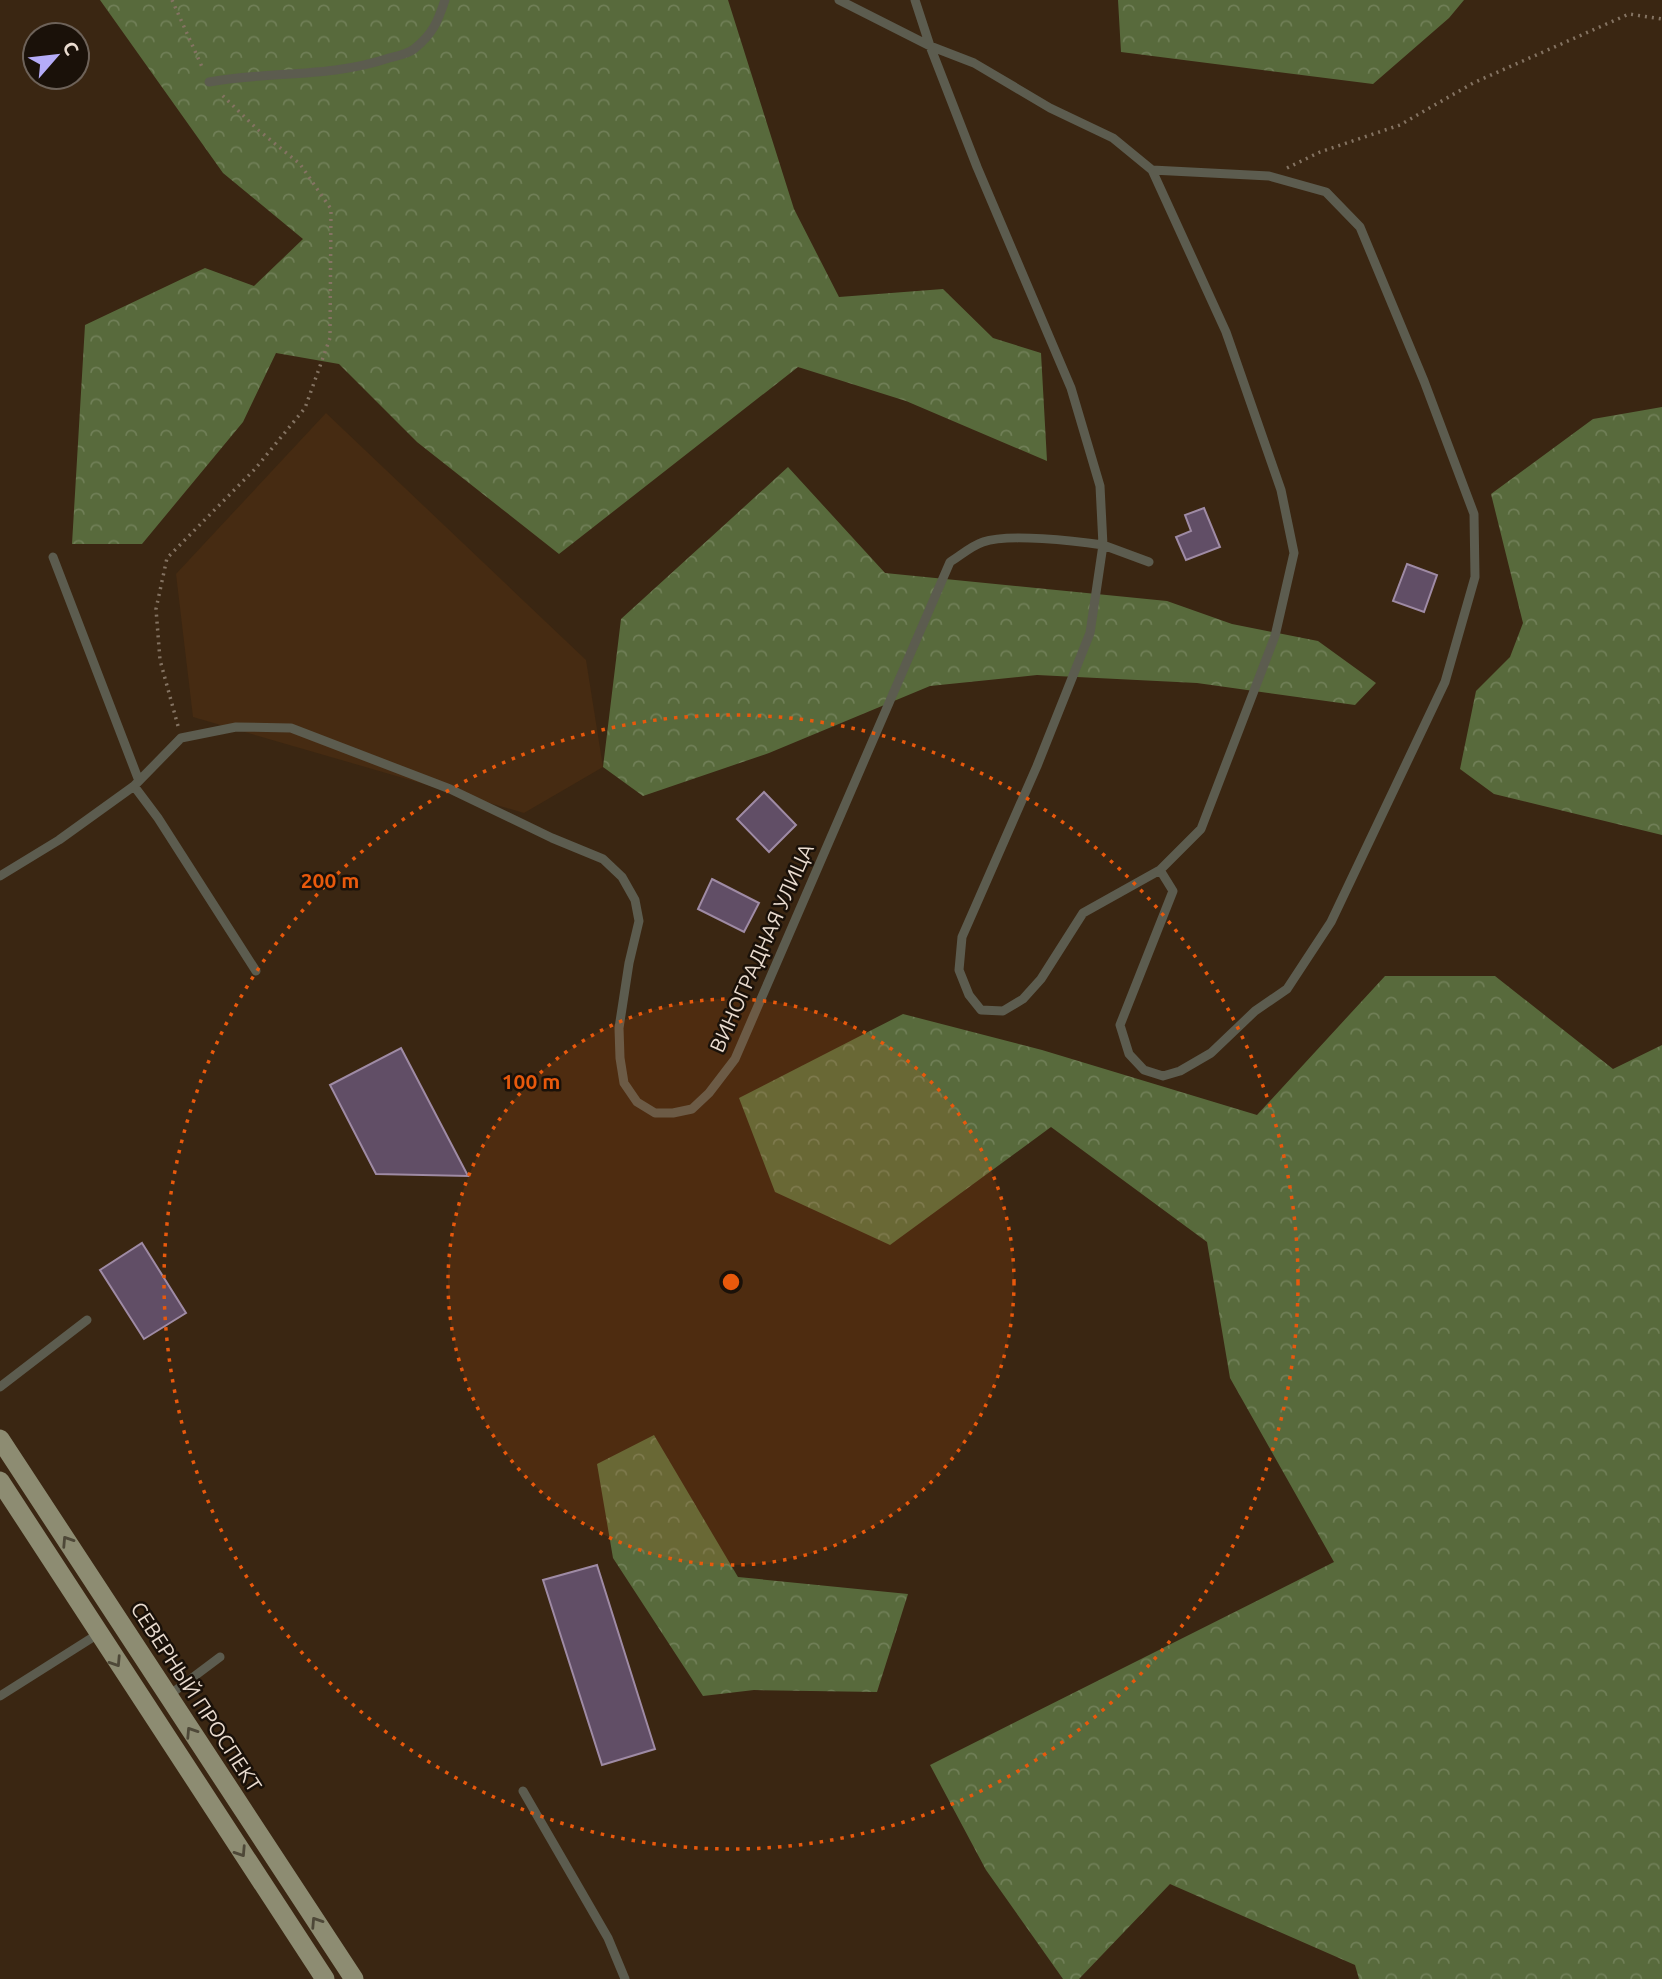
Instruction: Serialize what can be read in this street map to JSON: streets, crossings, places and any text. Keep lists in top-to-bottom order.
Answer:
{
  "streets": {
    "main road": ["СЕВЕРНЫЙ ПРОСПЕКТ"],
    "lane": ["ВИНОГРАДНАЯ УЛИЦА"]
  },
  "north": "top right",
  "rings": ["200 m", "100 m"]
}
